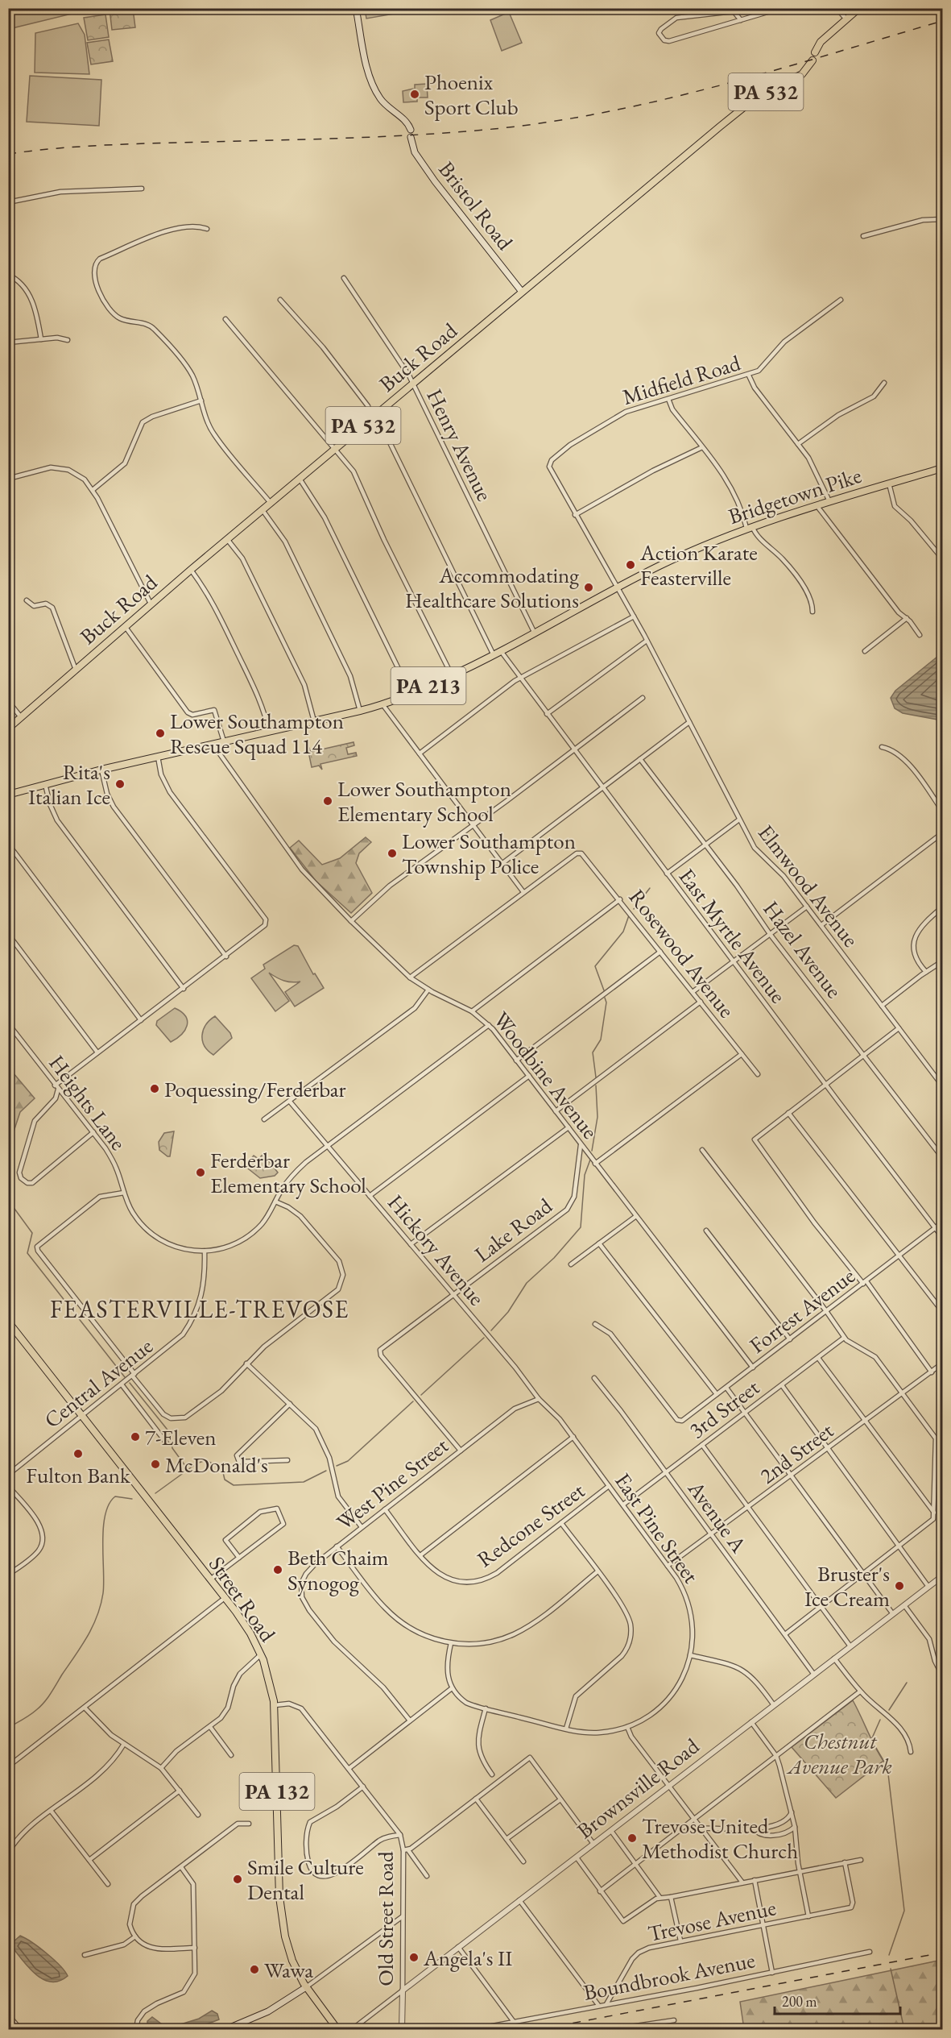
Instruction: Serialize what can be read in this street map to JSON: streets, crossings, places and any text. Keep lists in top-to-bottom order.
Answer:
{
  "streets": {
    "main road": [
      "PA 532",
      "Bristol Road",
      "Buck Road",
      "Bridgetown Pike",
      "PA 213",
      "Street Road",
      "PA 132"
    ],
    "street": [
      "Midfield Road",
      "Henry Avenue",
      "Elmwood Avenue",
      "East Myrtle Avenue",
      "Hazel Avenue",
      "Rosewood Avenue",
      "Woodbine Avenue",
      "Heights Lane",
      "Lake Road",
      "Hickory Avenue",
      "Forrest Avenue",
      "Central Avenue",
      "3rd Street",
      "2nd Street",
      "West Pine Street",
      "Avenue A",
      "Redcone Street",
      "East Pine Street",
      "Brownsville Road",
      "Old Street Road",
      "Trevose Avenue",
      "Boundbrook Avenue"
    ]
  },
  "crossings": [
    ["Bristol Road", "Buck Road"],
    ["Buck Road", "Henry Avenue"],
    ["Midfield Road", "Elmwood Avenue"],
    ["Henry Avenue", "Bridgetown Pike"],
    ["Bridgetown Pike", "Elmwood Avenue"],
    ["Bridgetown Pike", "East Myrtle Avenue"],
    ["Bridgetown Pike", "Woodbine Avenue"],
    ["East Myrtle Avenue", "Forrest Avenue"],
    ["Woodbine Avenue", "Heights Lane"],
    ["Woodbine Avenue", "Lake Road"],
    ["Woodbine Avenue", "Forrest Avenue"],
    ["Heights Lane", "Hickory Avenue"],
    ["Heights Lane", "Central Avenue"],
    ["Lake Road", "Hickory Avenue"],
    ["Lake Road", "West Pine Street"],
    ["Hickory Avenue", "West Pine Street"],
    ["Hickory Avenue", "East Pine Street"],
    ["Central Avenue", "Street Road"],
    ["3rd Street", "Avenue A"],
    ["3rd Street", "East Pine Street"],
    ["2nd Street", "Avenue A"],
    ["2nd Street", "East Pine Street"],
    ["West Pine Street", "Redcone Street"],
    ["West Pine Street", "East Pine Street"],
    ["Avenue A", "Brownsville Road"],
    ["Redcone Street", "East Pine Street"],
    ["Street Road", "Old Street Road"],
    ["Brownsville Road", "Old Street Road"],
    ["Trevose Avenue", "Boundbrook Avenue"]
  ],
  "districts": ["FEASTERVILLE-TREVOSE"],
  "parks": ["Chestnut Avenue Park"],
  "places": [
    "Phoenix Sport Club",
    "Action Karate Feasterville",
    "Accommodating Healthcare Solutions",
    "Lower Southampton Rescue Squad 114",
    "Rita's Italian Ice",
    "Lower Southampton Elementary School",
    "Lower Southampton Township Police",
    "Poquessing/Ferderbar",
    "Ferderbar Elementary School",
    "7-Eleven",
    "Fulton Bank",
    "McDonald's",
    "Beth Chaim Synogog",
    "Bruster's Ice Cream",
    "Trevose United Methodist Church",
    "Smile Culture Dental",
    "Angela's II",
    "Wawa"
  ],
  "scale_bar": "200 m"
}
